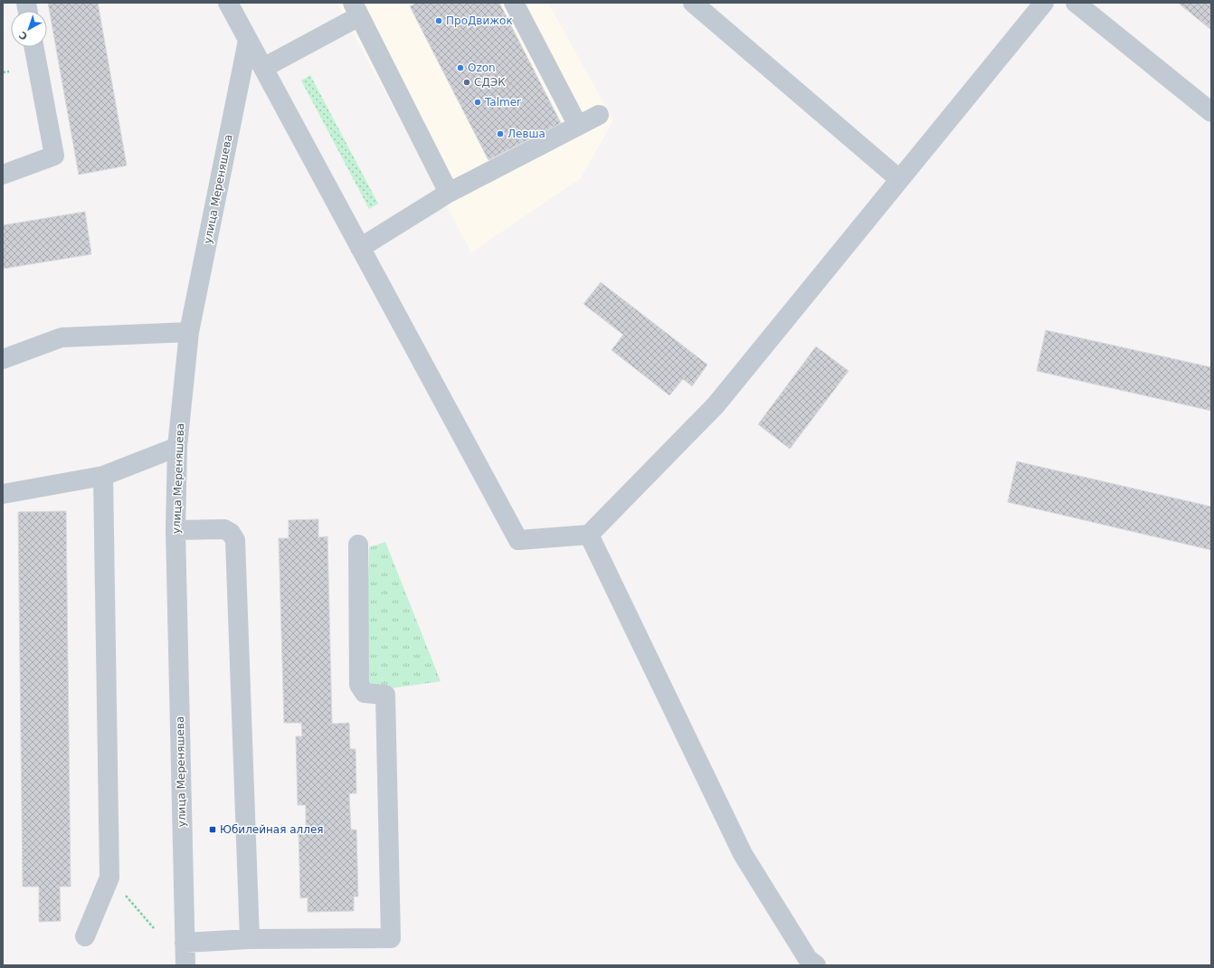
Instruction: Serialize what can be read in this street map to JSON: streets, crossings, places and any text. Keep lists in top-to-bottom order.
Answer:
{
  "streets": {
    "street": ["улица Мереняшева"]
  },
  "places": {
    "other": [
      "ПроДвижок",
      "Ozon",
      "СДЭК",
      "Talmer",
      "Левша"
    ],
    "transit": ["Юбилейная аллея"]
  },
  "north": "bottom left"
}
